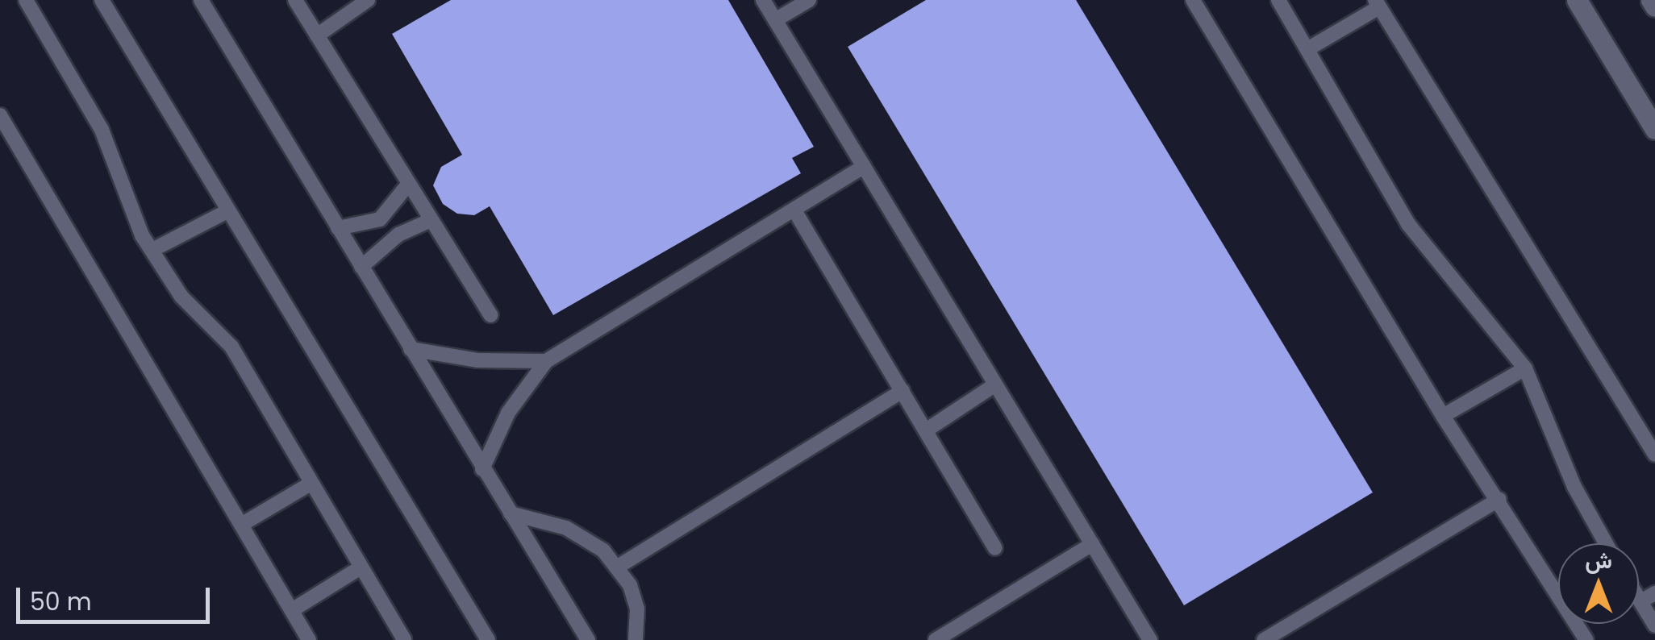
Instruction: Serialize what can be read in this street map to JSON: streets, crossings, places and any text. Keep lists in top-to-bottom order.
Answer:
{
  "scale_bar": "50 m",
  "north": "top"
}
